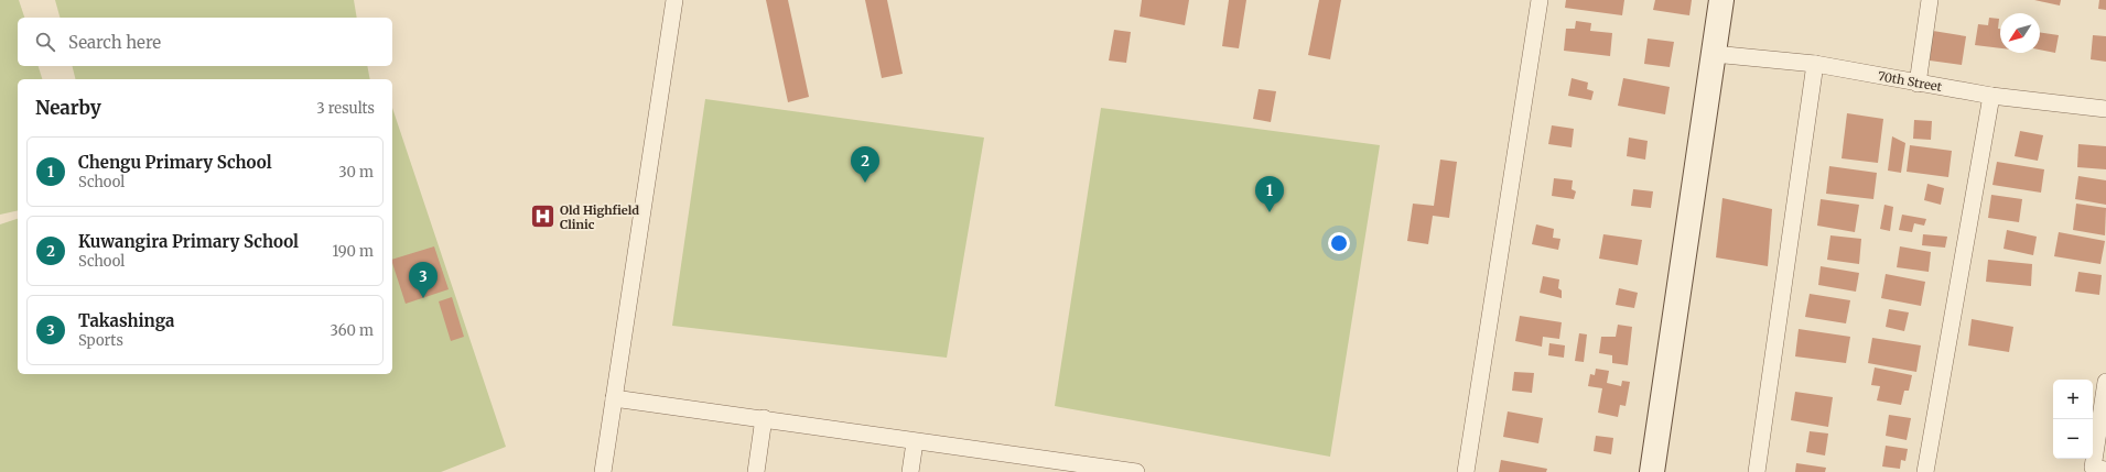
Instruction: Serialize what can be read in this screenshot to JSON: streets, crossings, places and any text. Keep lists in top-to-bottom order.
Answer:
{
  "streets": {
    "street": ["70th Street"]
  },
  "places": {
    "hospital": ["Old Highfield Clinic"]
  },
  "north": "bottom left",
  "page": {
    "search": "Search here",
    "heading": ["Nearby", "3 results"],
    "list": [
      {
        "mark": "1",
        "name": "Chengu Primary School",
        "note": "School",
        "value": "30 m"
      },
      {
        "mark": "2",
        "name": "Kuwangira Primary School",
        "note": "School",
        "value": "190 m"
      },
      {
        "mark": "3",
        "name": "Takashinga",
        "note": "Sports",
        "value": "360 m"
      }
    ],
    "pins": ["2", "1", "3"],
    "map_buttons": ["+", "−"]
  }
}
